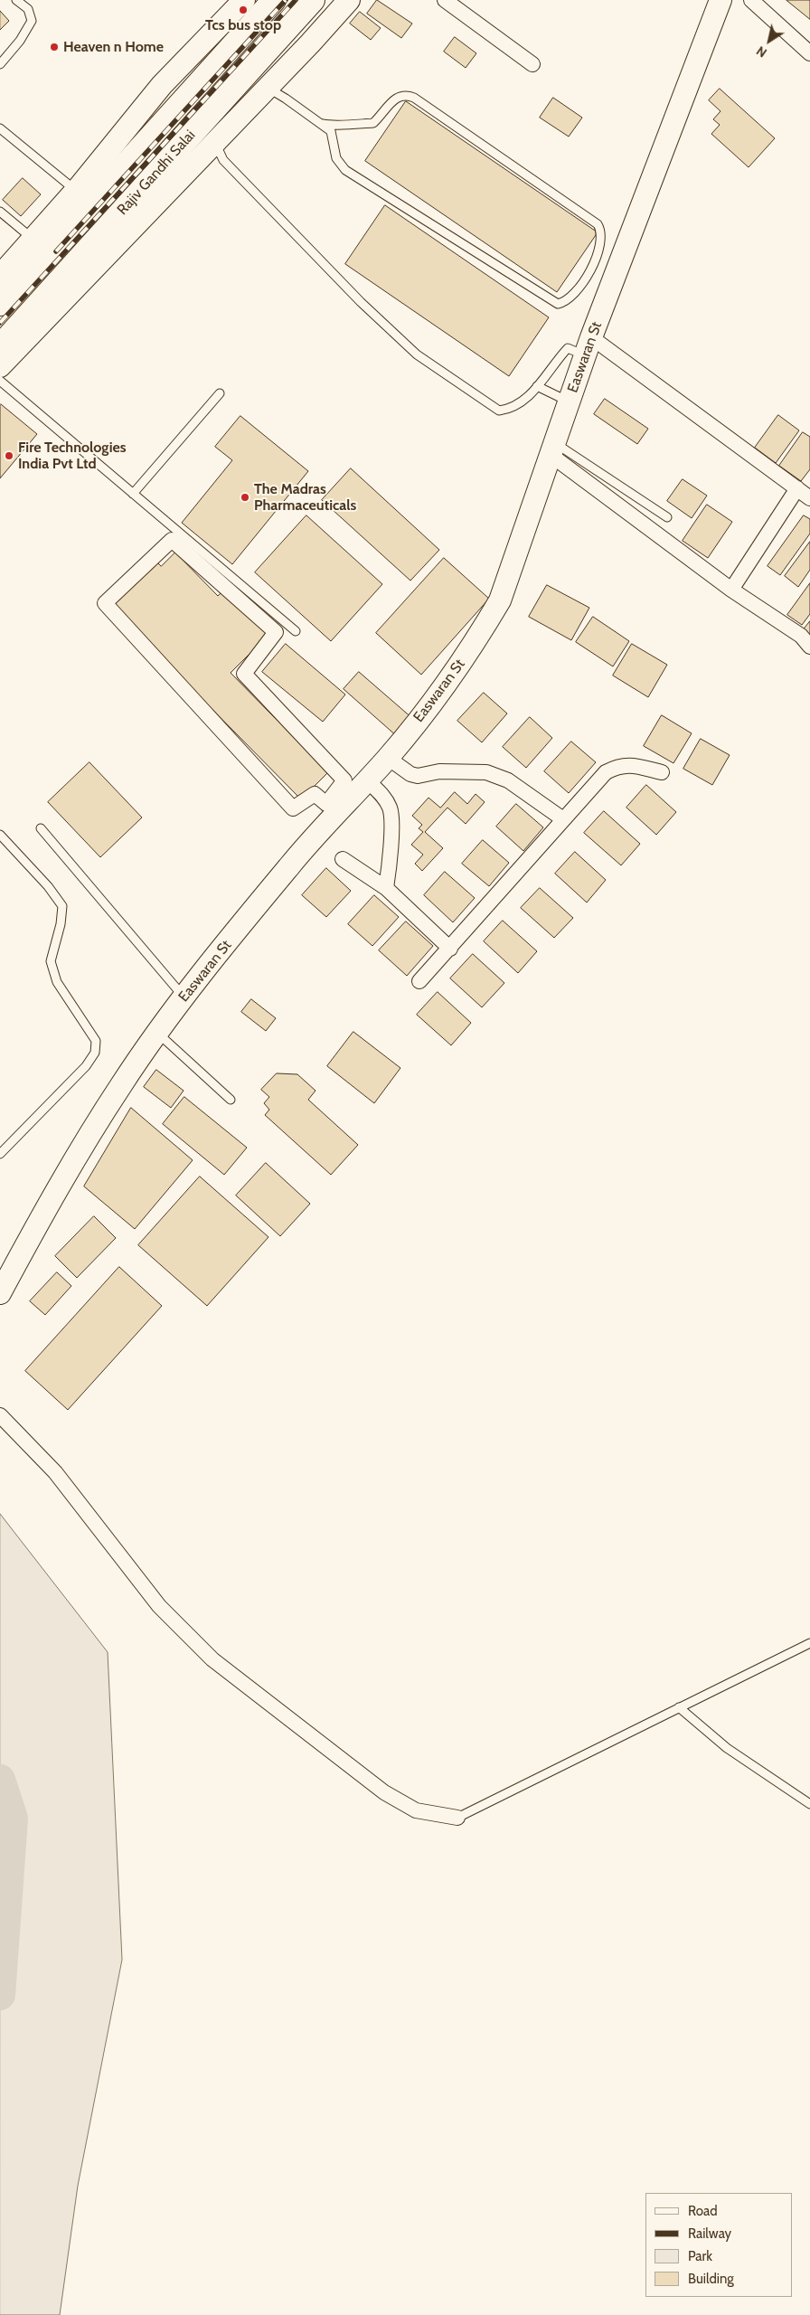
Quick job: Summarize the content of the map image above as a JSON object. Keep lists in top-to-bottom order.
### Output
{
  "streets": {
    "main road": ["Rajiv Gandhi Salai"],
    "street": ["Easwaran St"]
  },
  "places": [
    "Tcs bus stop",
    "Heaven n Home",
    "Fire Technologies India Pvt Ltd",
    "The Madras Pharmaceuticals"
  ],
  "legend": [
    "Road",
    "Railway",
    "Park",
    "Building"
  ],
  "north": "bottom left"
}
